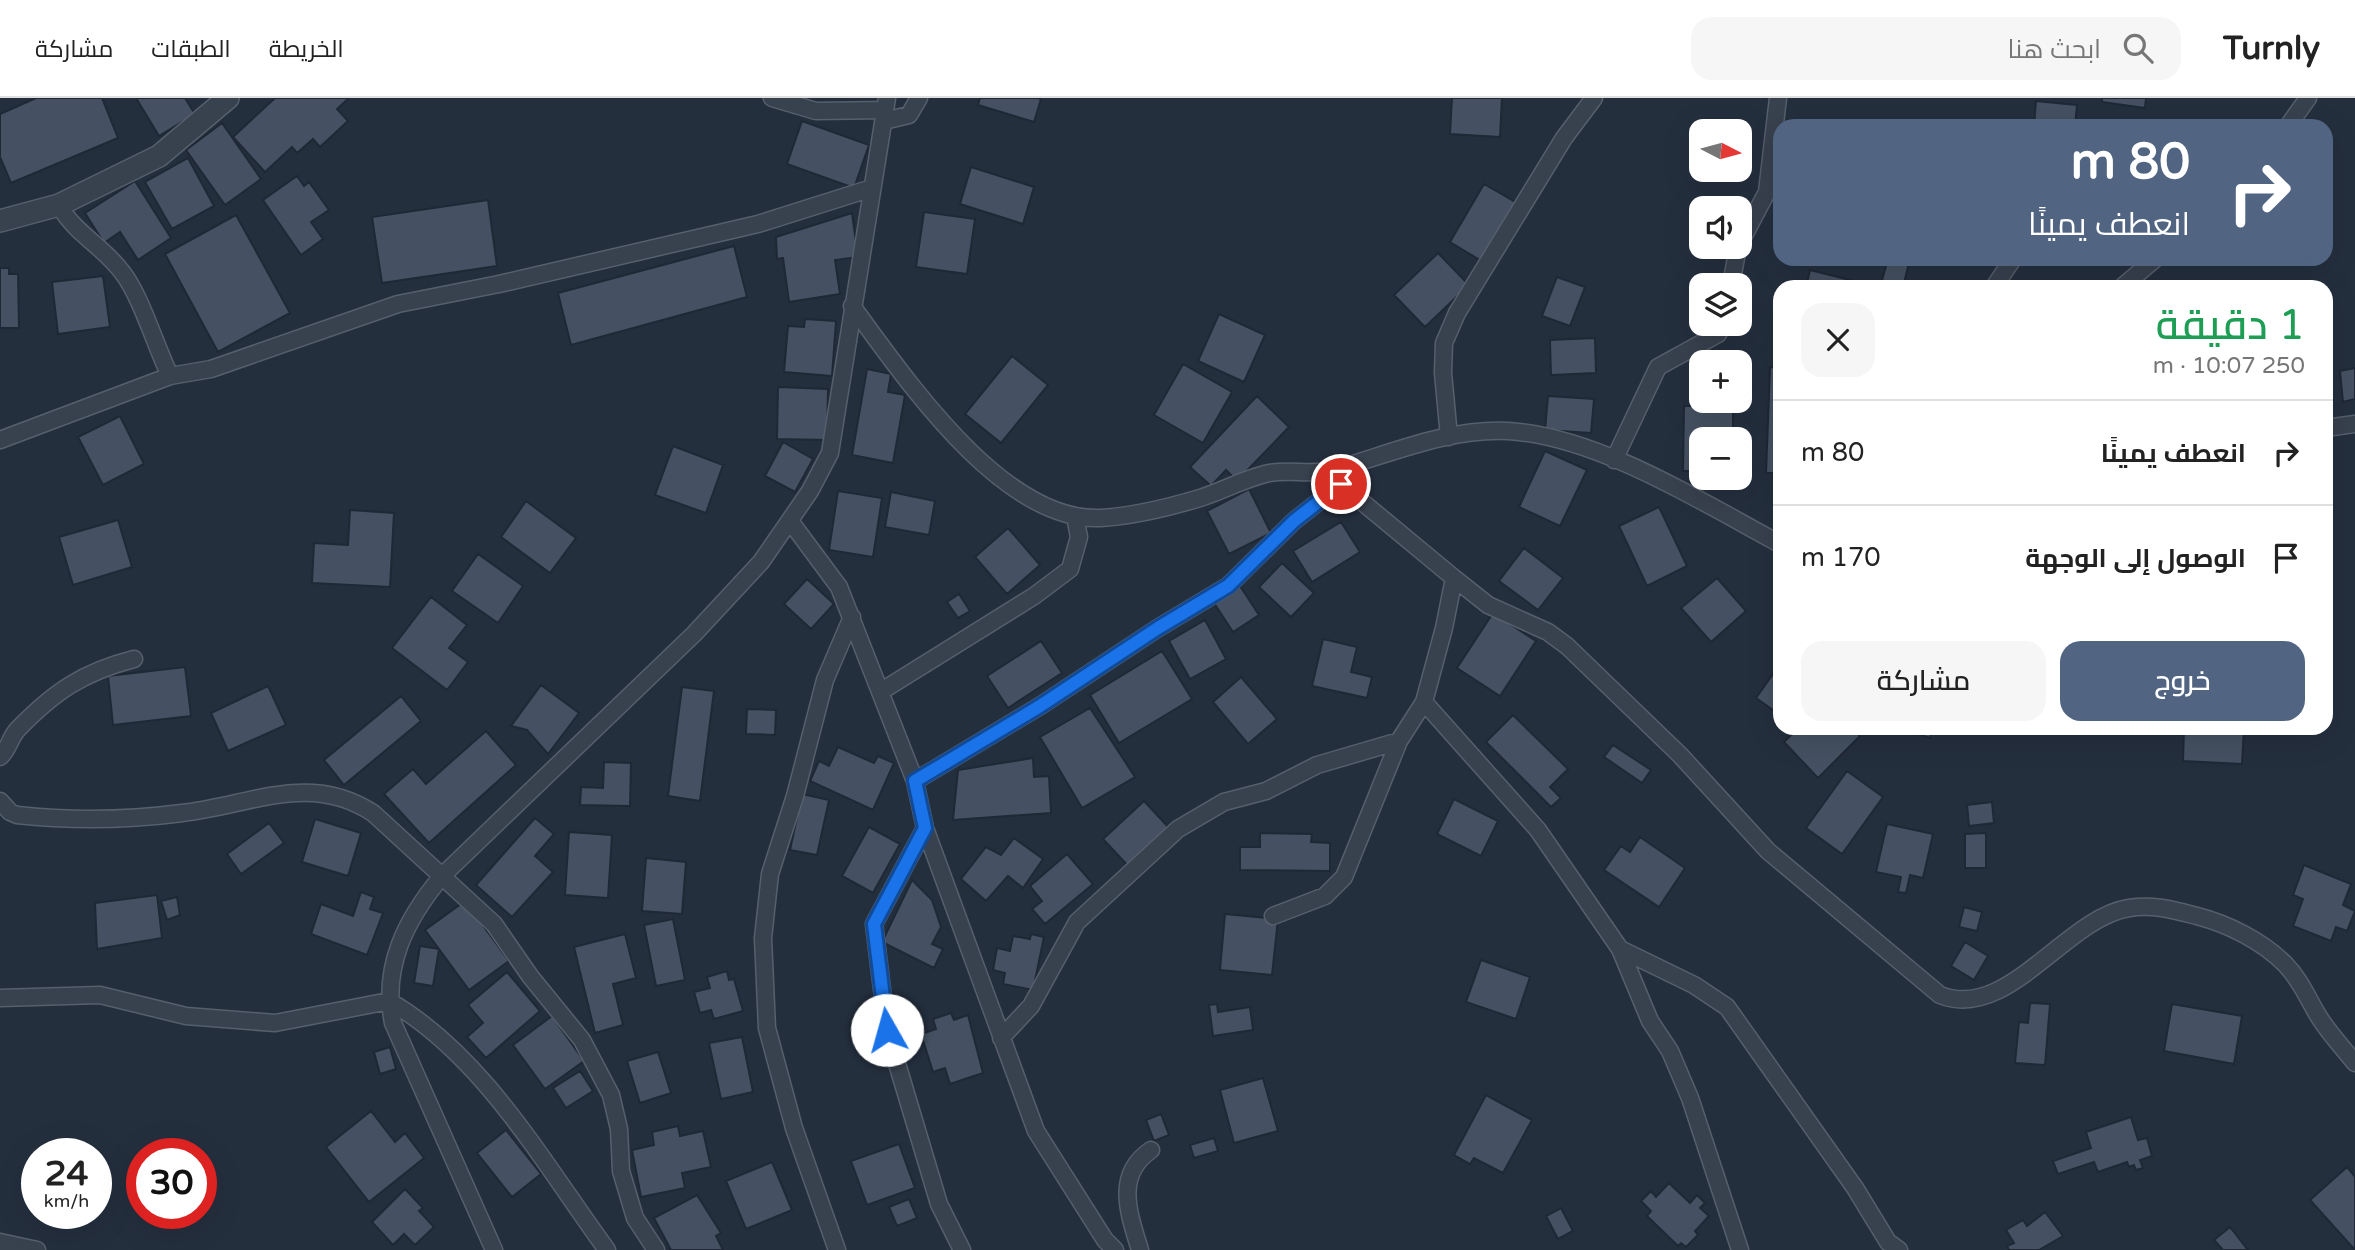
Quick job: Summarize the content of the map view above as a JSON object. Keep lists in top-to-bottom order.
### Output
{
  "north": "right",
  "page": {
    "header": "Turnly",
    "search": "ابحث هنا",
    "nav": ["الخريطة", "الطبقات", "مشاركة"],
    "map_buttons": ["+", "−"],
    "turn": ["80 m", "انعطف يمينًا"],
    "heading": ["1 دقيقة", "250 m · 10:07"],
    "list": [
      {
        "name": "انعطف يمينًا",
        "value": "80 m"
      },
      {
        "name": "الوصول إلى الوجهة",
        "value": "170 m"
      }
    ],
    "buttons": ["خروج", "مشاركة"],
    "speed": "24 km/h",
    "limit": "30"
  }
}
